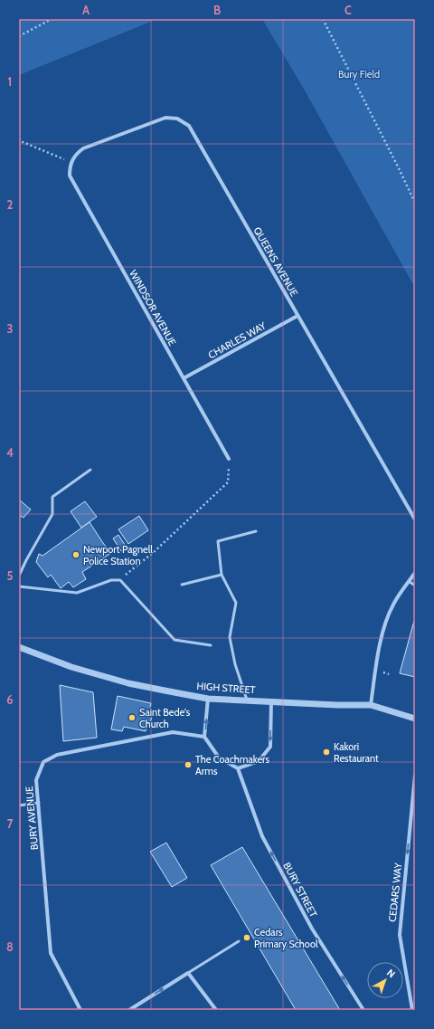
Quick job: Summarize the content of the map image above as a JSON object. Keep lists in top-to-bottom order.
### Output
{
  "streets": {
    "street": [
      "QUEENS AVENUE",
      "WINDSOR AVENUE",
      "CHARLES WAY",
      "HIGH STREET",
      "BURY AVENUE",
      "BURY STREET",
      "CEDARS WAY"
    ]
  },
  "crossings": [
    ["QUEENS AVENUE", "WINDSOR AVENUE"],
    ["QUEENS AVENUE", "CHARLES WAY"],
    ["WINDSOR AVENUE", "CHARLES WAY"],
    ["HIGH STREET", "BURY AVENUE"],
    ["HIGH STREET", "BURY STREET"],
    ["BURY AVENUE", "BURY STREET"]
  ],
  "one_way": ["BURY STREET", "CEDARS WAY"],
  "parks": ["Bury Field"],
  "places": [
    "Newport Pagnell Police Station",
    "Saint Bede's Church",
    "Kakori Restaurant",
    "The Coachmakers Arms",
    "Cedars Primary School"
  ],
  "north": "top right",
  "grid": {
    "columns": ["A", "B", "C"],
    "rows": [
      "1",
      "2",
      "3",
      "4",
      "5",
      "6",
      "7",
      "8"
    ]
  }
}
